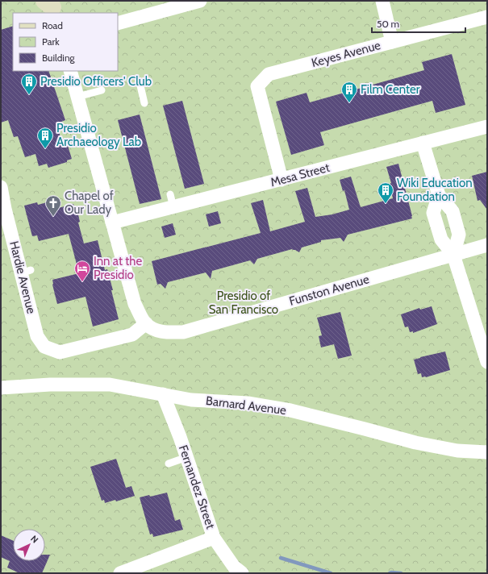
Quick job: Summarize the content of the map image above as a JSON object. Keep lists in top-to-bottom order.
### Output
{
  "streets": {
    "street": [
      "Keyes Avenue",
      "Mesa Street",
      "Hardie Avenue",
      "Funston Avenue",
      "Barnard Avenue",
      "Fernandez Street"
    ]
  },
  "crossings": [
    ["Keyes Avenue", "Mesa Street"],
    ["Hardie Avenue", "Funston Avenue"],
    ["Barnard Avenue", "Fernandez Street"]
  ],
  "parks": ["Presidio of San Francisco"],
  "places": {
    "building": [
      "Presidio Officers' Club",
      "Film Center",
      "Presidio Archaeology Lab",
      "Wiki Education Foundation"
    ],
    "church": ["Chapel of Our Lady"],
    "hotel": ["Inn at the Presidio"]
  },
  "legend": ["Road", "Park", "Building"],
  "scale_bar": "50 m",
  "north": "top right"
}
